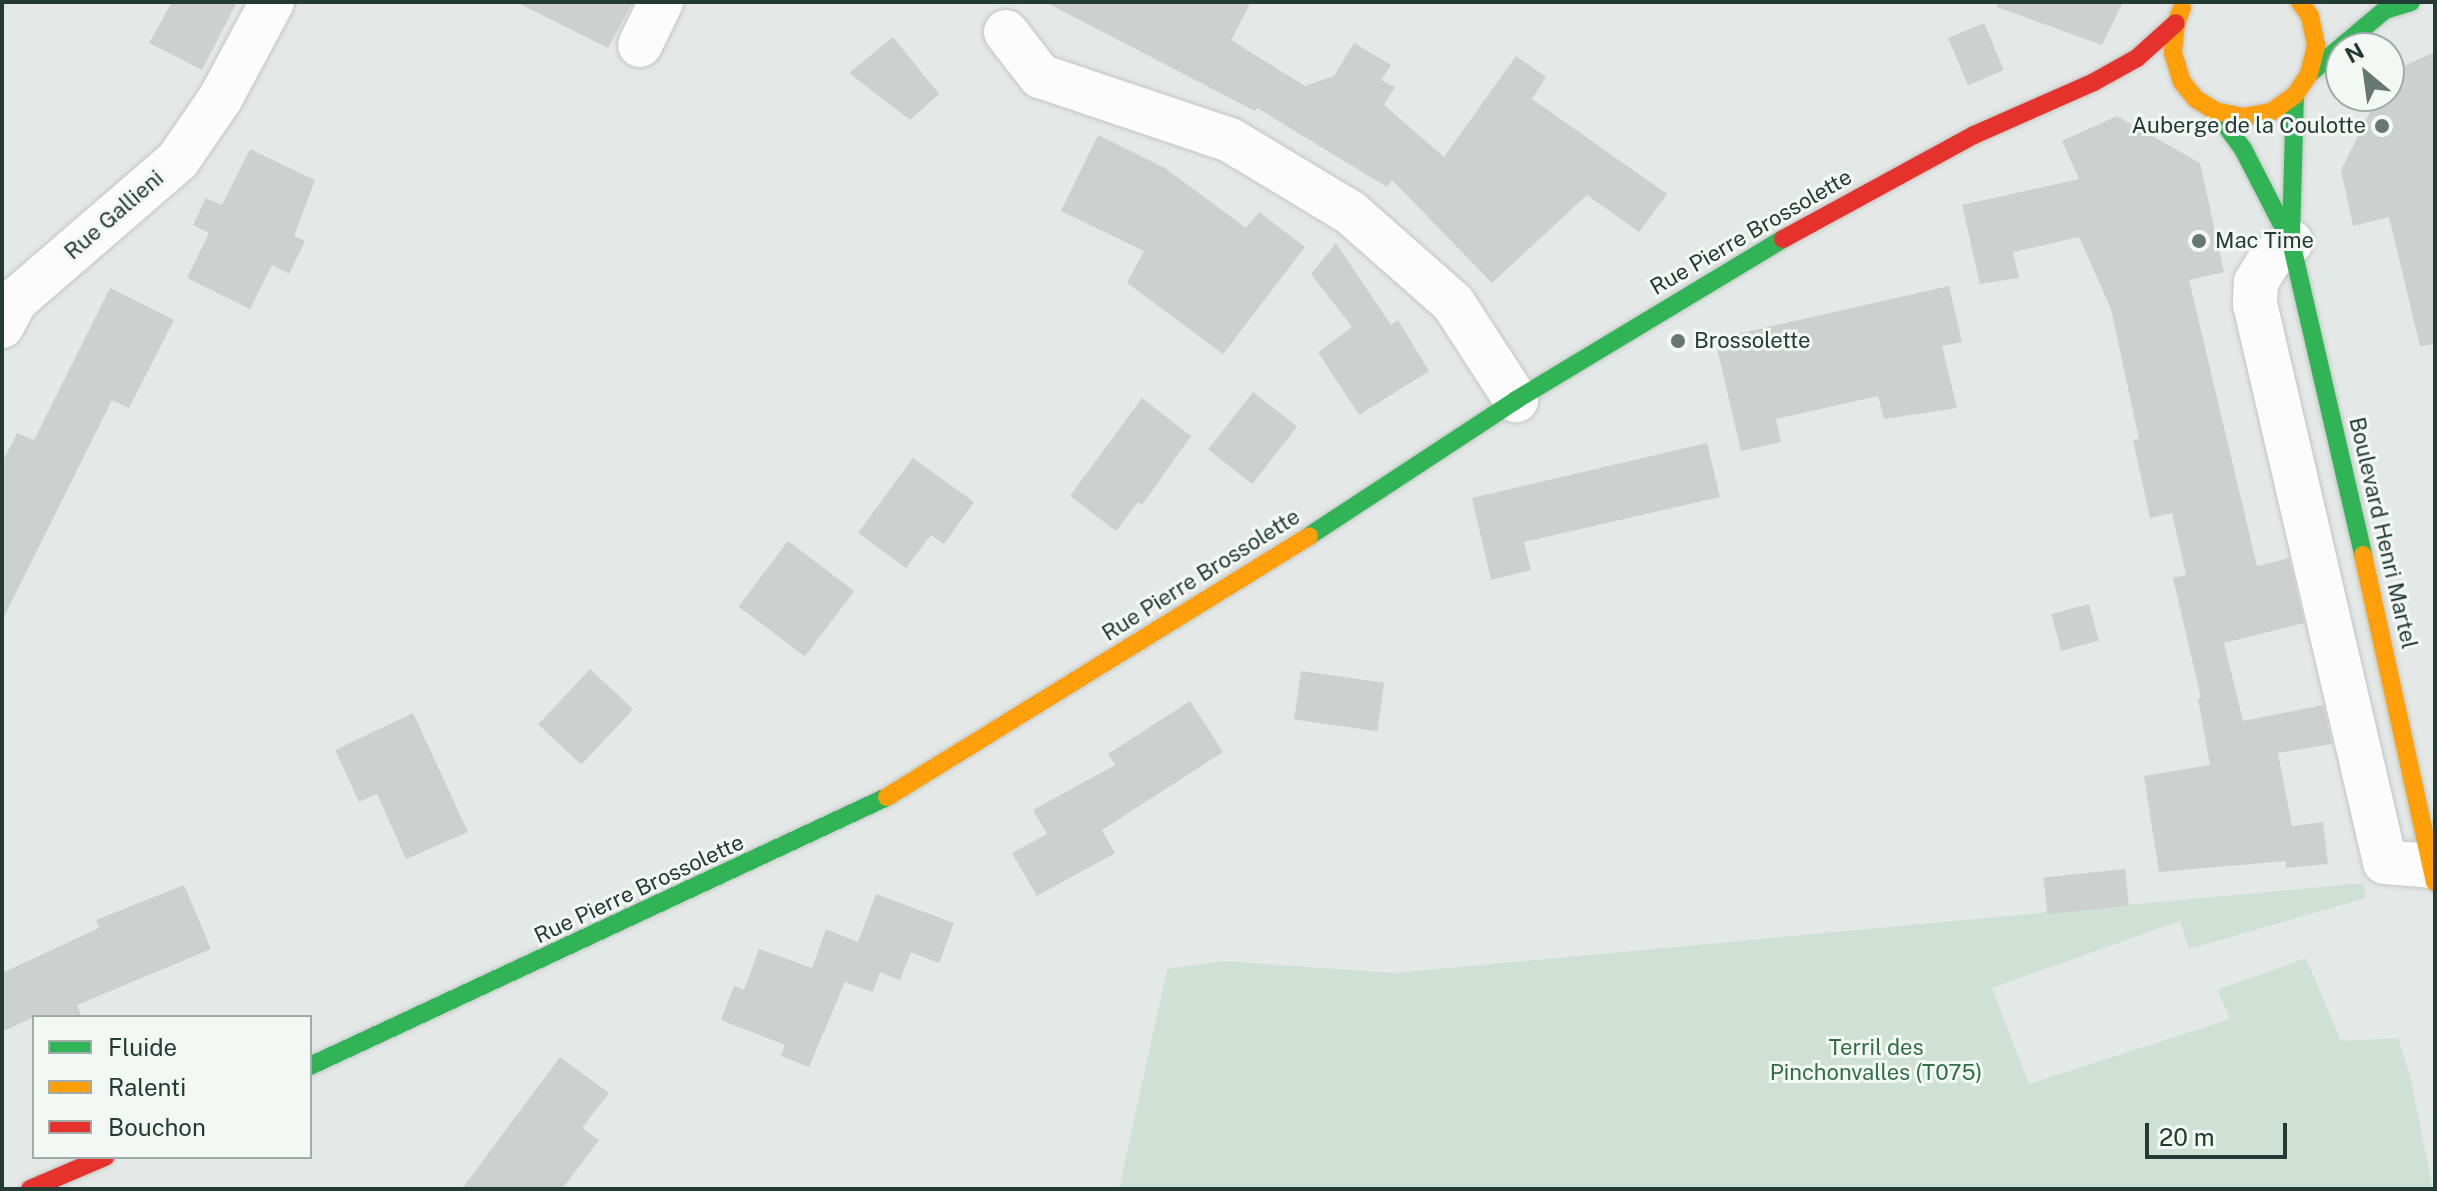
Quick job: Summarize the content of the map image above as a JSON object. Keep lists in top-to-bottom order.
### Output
{
  "streets": {
    "street": ["Rue Gallieni", "Rue Pierre Brossolette"]
  },
  "parks": ["Terril des Pinchonvalles (T075)"],
  "places": ["Auberge de la Coulotte", "Mac Time", "Brossolette"],
  "legend": ["Fluide", "Ralenti", "Bouchon"],
  "scale_bar": "20 m",
  "north": "top left"
}
